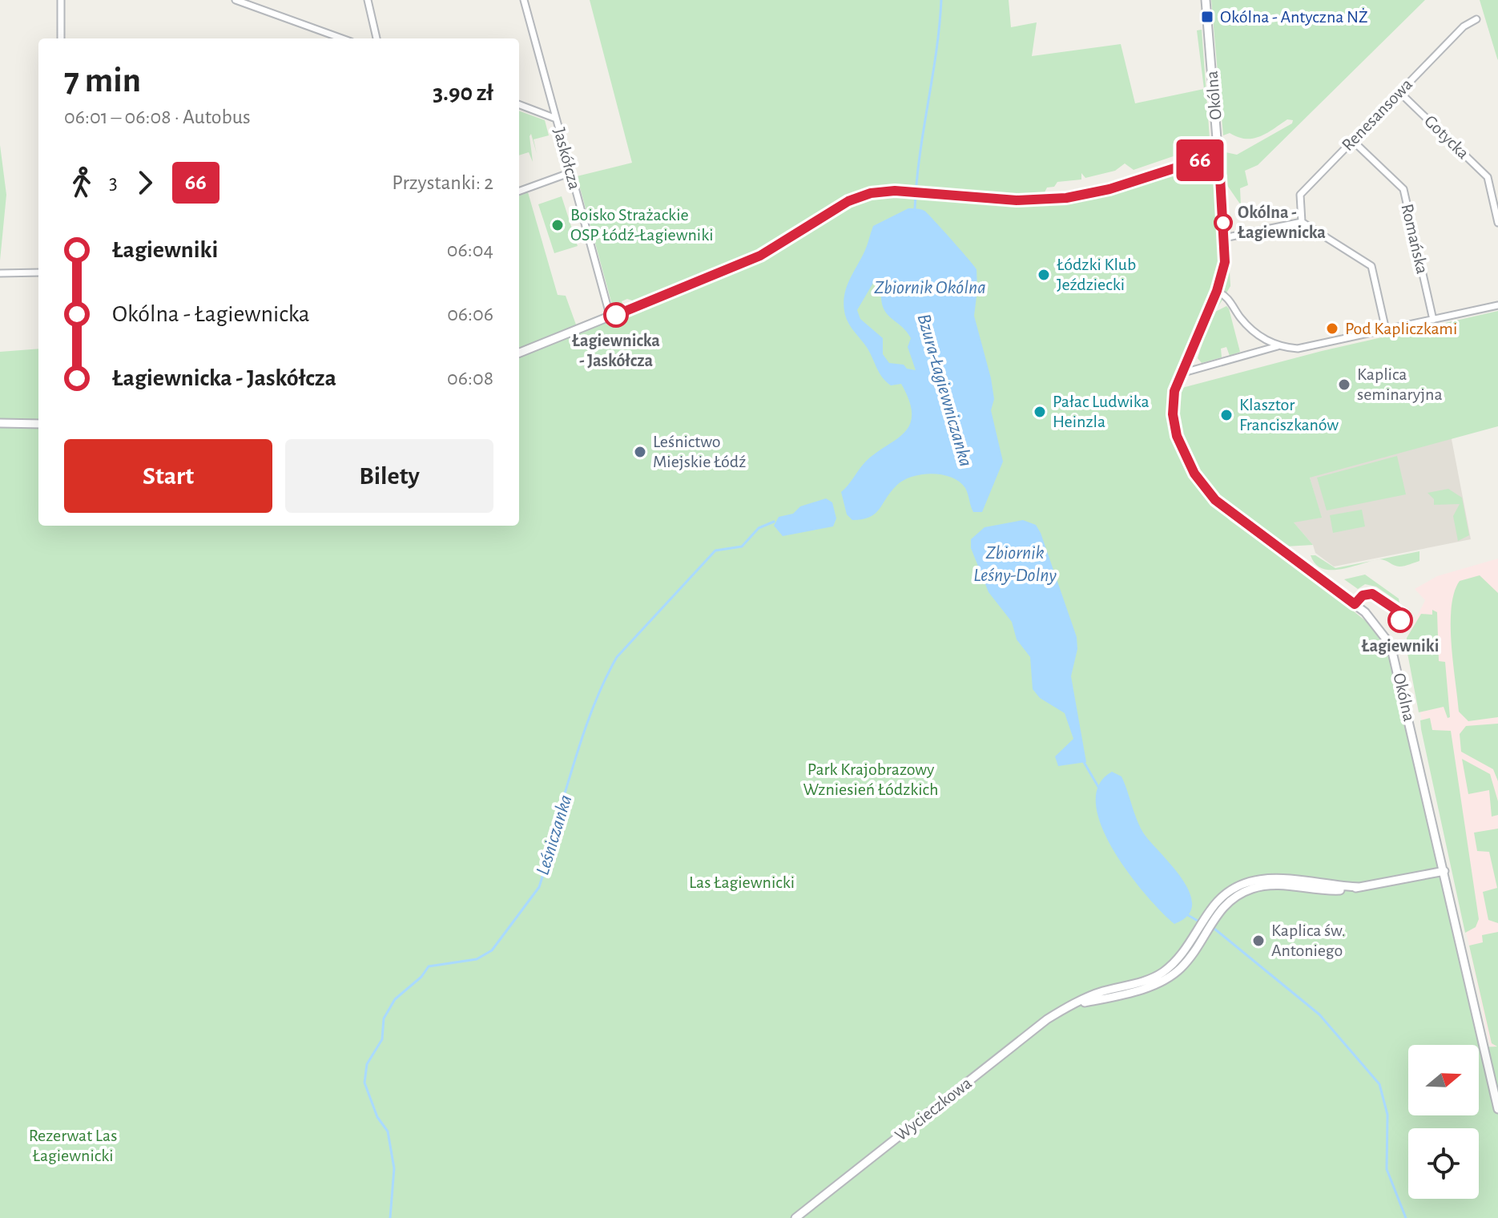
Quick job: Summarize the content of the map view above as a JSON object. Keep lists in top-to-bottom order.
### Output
{
  "streets": {
    "street": [
      "Okólna",
      "Renesansowa",
      "Gotycka",
      "Jaskółcza",
      "Romańska",
      "Wycieczkowa"
    ]
  },
  "crossings": [
    ["Okólna", "Wycieczkowa"],
    ["Renesansowa", "Gotycka"],
    ["Renesansowa", "Romańska"]
  ],
  "water": [
    "Zbiornik Okólna",
    "Bzura-Łagiewniczanka",
    "Zbiornik Leśny-Dolny",
    "Leśniczanka"
  ],
  "parks": ["Park Krajobrazowy Wzniesień Łódzkich", "Las Łagiewnicki", "Rezerwat Las Łagiewnicki"],
  "places": {
    "transit": ["Okólna - Antyczna NŻ"],
    "other": [
      "Okólna - Łagiewnicka",
      "Boisko Strażackie OSP Łódź-Łagiewniki",
      "Łódzki Klub Jeździecki",
      "Łagiewnicka - Jaskółcza",
      "Pod Kapliczkami",
      "Kaplica seminaryjna",
      "Pałac Ludwika Heinzla",
      "Klasztor Franciszkanów",
      "Leśnictwo Miejskie Łódź",
      "Łagiewniki",
      "Kaplica św. Antoniego"
    ]
  },
  "lines": ["bus line 66"],
  "north": "right",
  "page": {
    "on_map": "66",
    "heading": ["7 min", "06:01 – 06:08 · Autobus", "3.90 zł"],
    "legs": ["3", "66", "Przystanki: 2"],
    "list": [
      {
        "name": "Łagiewniki",
        "value": "06:04"
      },
      {
        "name": "Okólna - Łagiewnicka",
        "value": "06:06"
      },
      {
        "name": "Łagiewnicka - Jaskółcza",
        "value": "06:08"
      }
    ],
    "buttons": ["Start", "Bilety"]
  }
}
